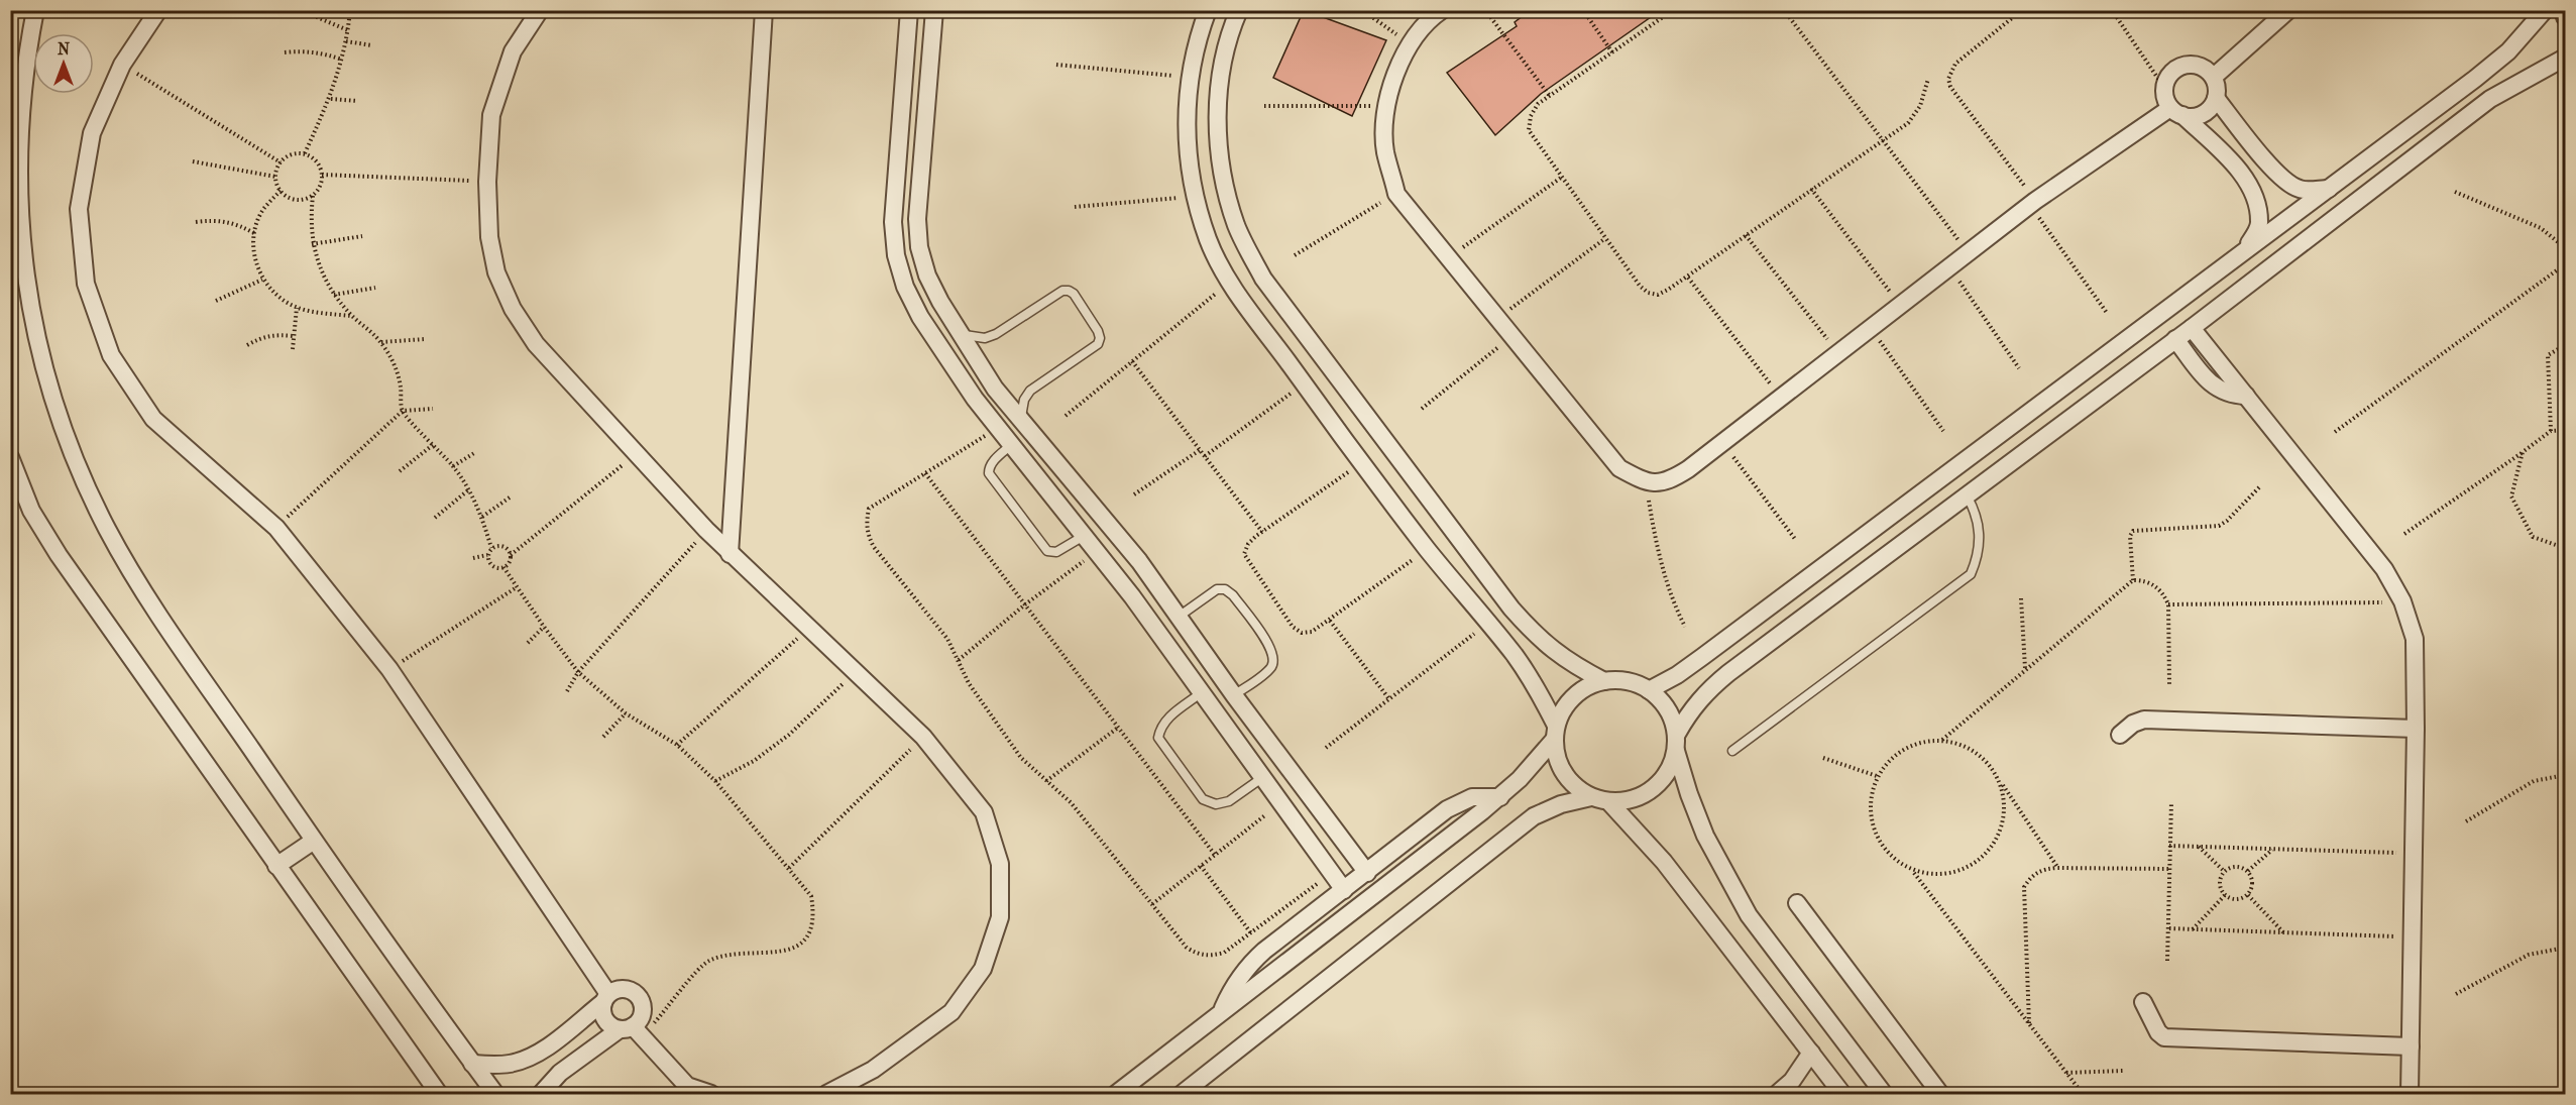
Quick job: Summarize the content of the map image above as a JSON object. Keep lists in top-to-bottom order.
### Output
{
  "north": "top"
}
